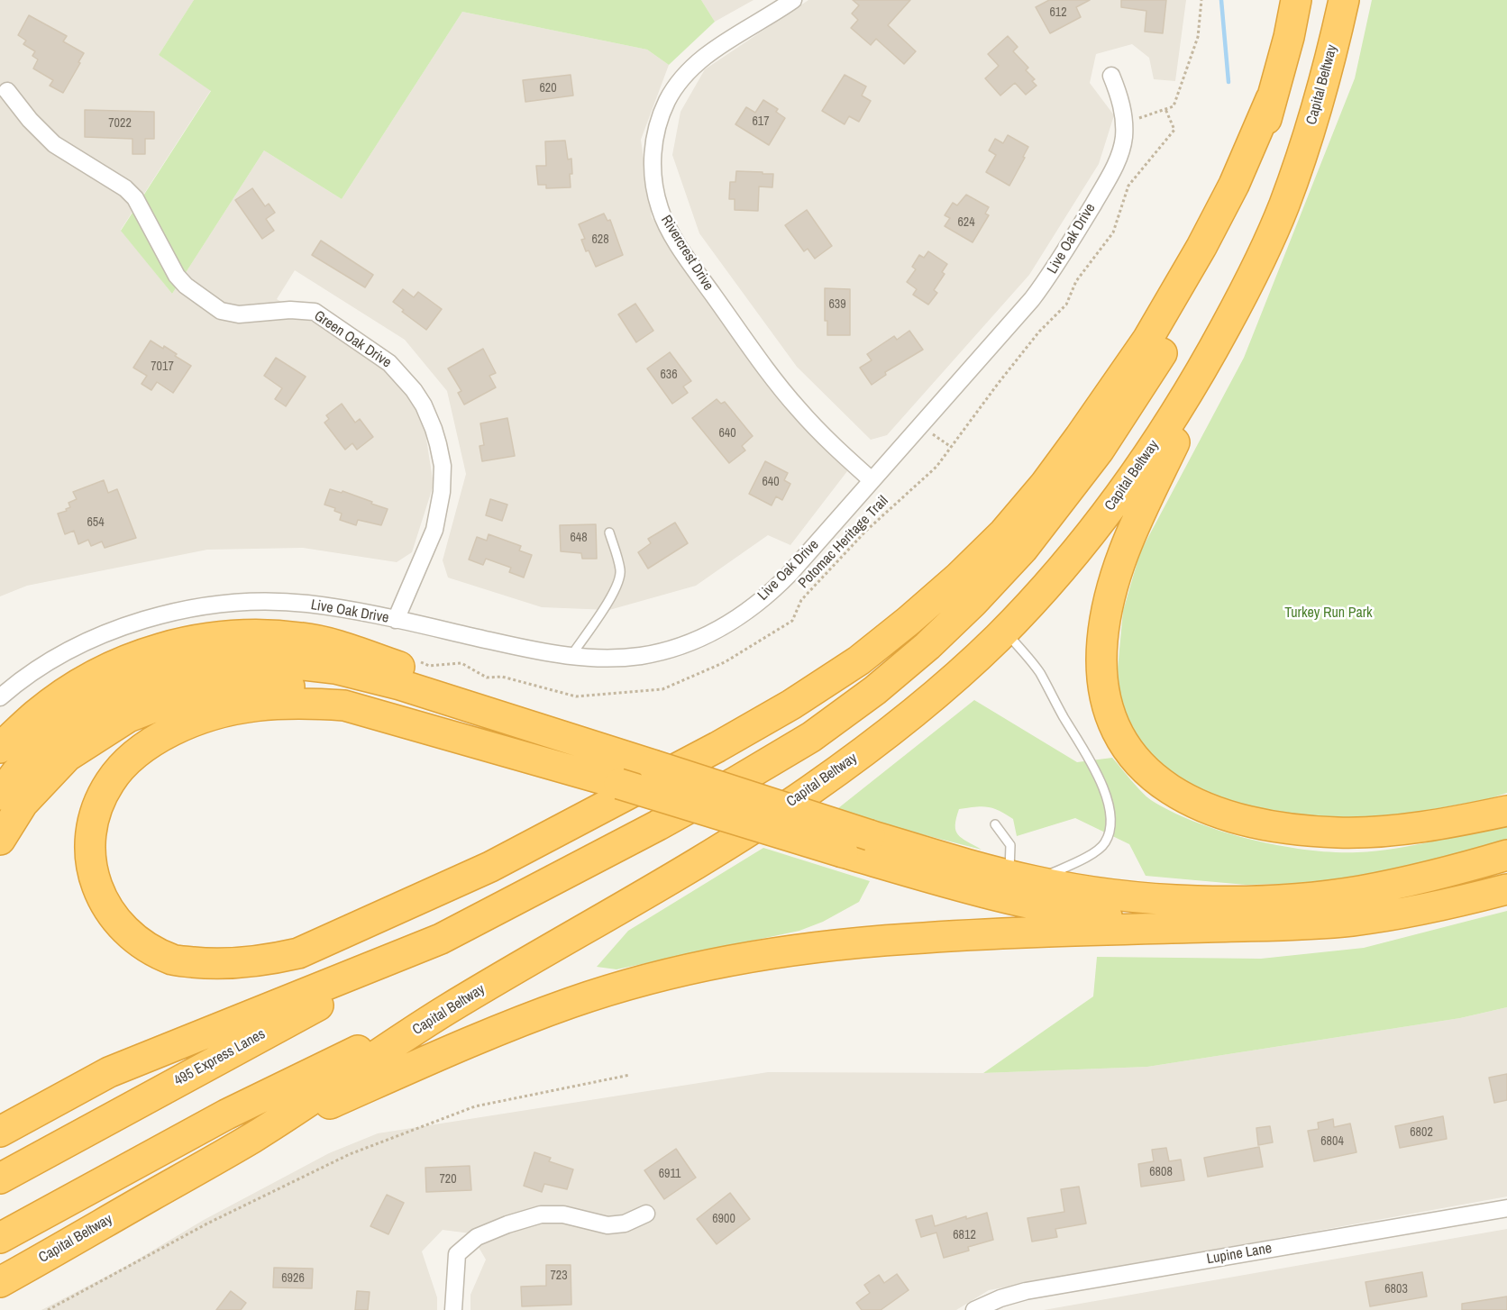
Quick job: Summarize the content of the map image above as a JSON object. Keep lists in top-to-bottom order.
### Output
{
  "streets": {
    "highway": ["Capital Beltway", "495 Express Lanes"],
    "street": [
      "Live Oak Drive",
      "Rivercrest Drive",
      "Green Oak Drive",
      "Lupine Lane"
    ],
    "path": ["Potomac Heritage Trail"]
  },
  "crossings": [
    ["Live Oak Drive", "Rivercrest Drive"],
    ["Live Oak Drive", "Green Oak Drive"]
  ],
  "parks": ["Turkey Run Park"],
  "house_numbers": [
    "612",
    "620",
    "617",
    "7022",
    "624",
    "628",
    "639",
    "7017",
    "636",
    "640",
    "640",
    "654",
    "648",
    "6802",
    "6804",
    "6808",
    "6911",
    "720",
    "6900",
    "6812",
    "723",
    "6926",
    "6803"
  ]
}
